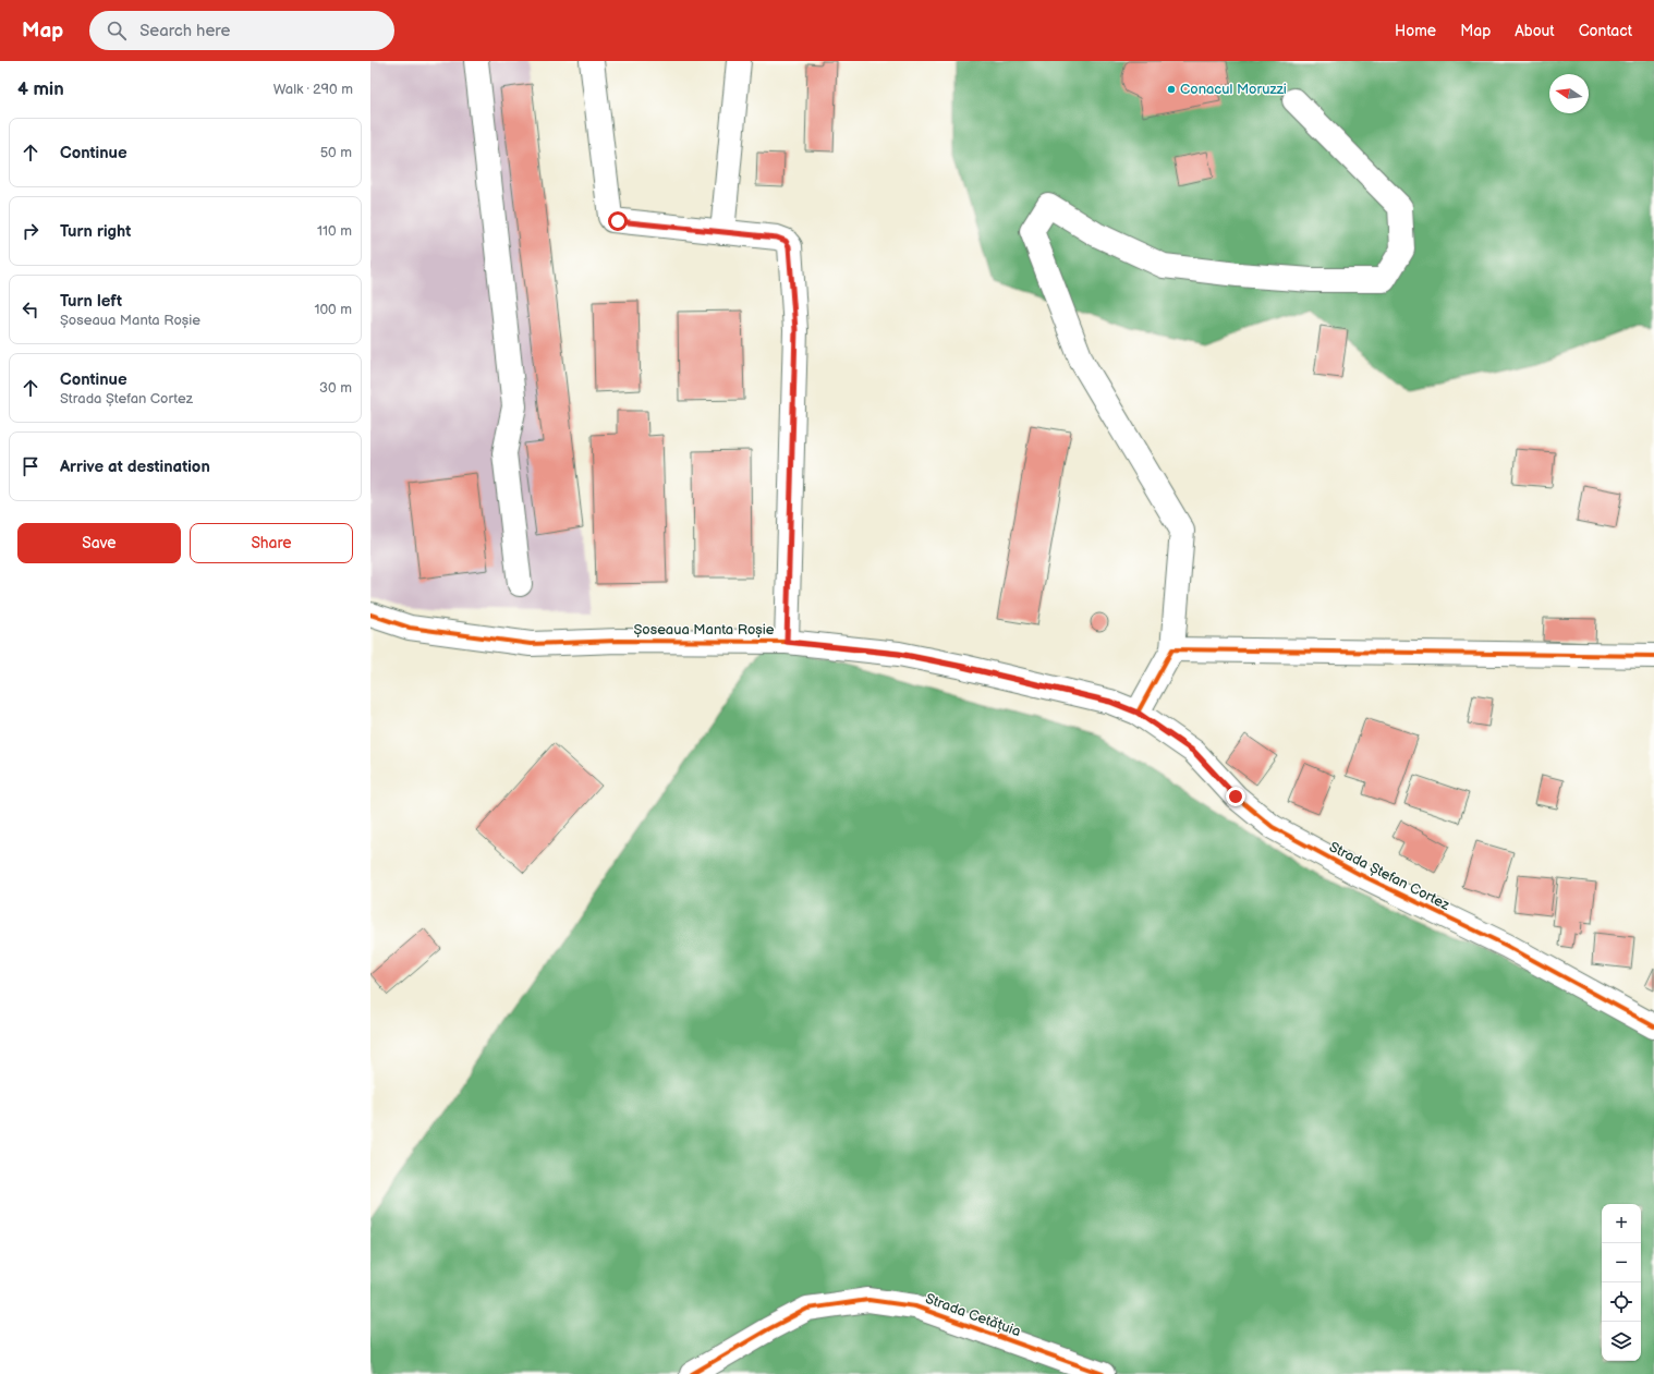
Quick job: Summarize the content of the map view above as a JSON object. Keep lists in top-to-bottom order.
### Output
{
  "streets": {
    "street": ["Șoseaua Manta Roșie", "Strada Ștefan Cortez", "Strada Cetățuia"]
  },
  "crossings": [
    ["Șoseaua Manta Roșie", "Strada Ștefan Cortez"]
  ],
  "places": ["Conacul Moruzzi"],
  "north": "left",
  "page": {
    "header": "Map",
    "search": "Search here",
    "nav": [
      "Home",
      "Map",
      "About",
      "Contact"
    ],
    "heading": ["4 min", "Walk · 290 m"],
    "list": [
      ["Continue", "50 m"],
      ["Turn right", "110 m"],
      ["Turn left", "Șoseaua Manta Roșie", "100 m"],
      ["Continue", "Strada Ștefan Cortez", "30 m"],
      "Arrive at destination"
    ],
    "buttons": ["Save", "Share"],
    "map_buttons": ["+", "−"]
  }
}
